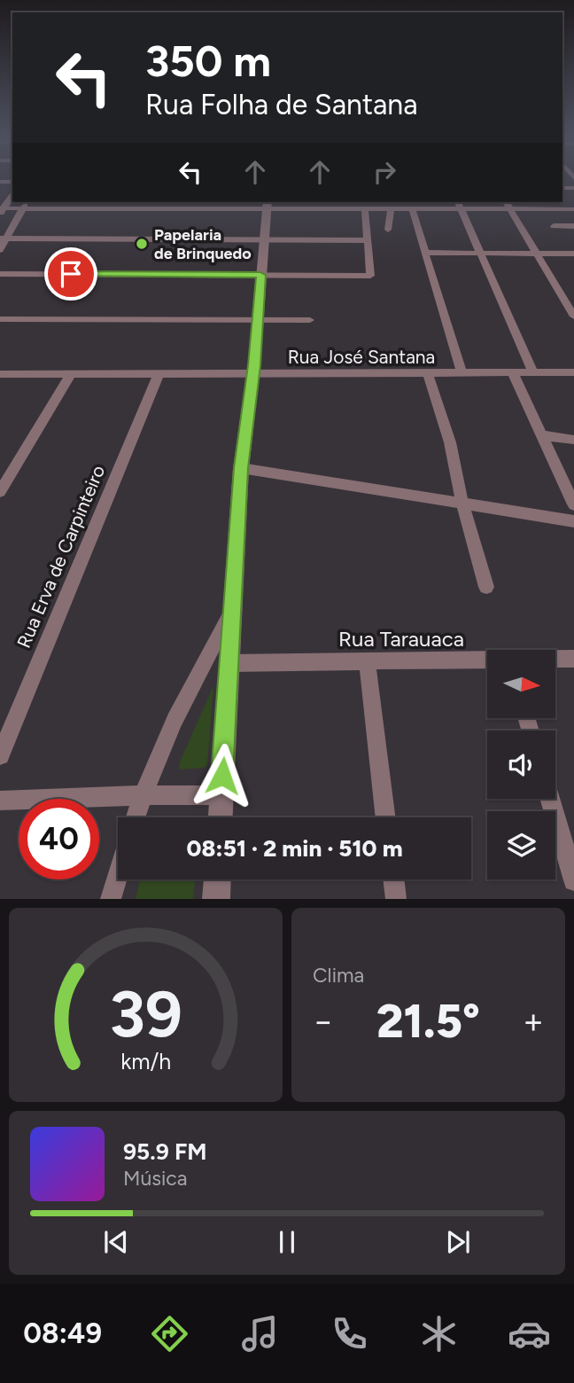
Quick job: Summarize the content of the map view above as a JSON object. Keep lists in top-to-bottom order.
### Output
{
  "streets": {
    "street": ["Rua José Santana", "Rua Erva de Carpinteiro", "Rua Tarauaca"]
  },
  "crossings": [
    ["Rua José Santana", "Rua Erva de Carpinteiro"]
  ],
  "places": ["Papelaria de Brinquedo"],
  "north": "right",
  "page": {
    "turn": ["350 m", "Rua Folha de Santana"],
    "limit": "40",
    "trip": "08:51 · 2 min · 510 m",
    "tile": "Clima",
    "heat": ["−", "21.5°", "+"],
    "song": ["95.9 FM", "Música"],
    "tabs": "08:49",
    "gauge": ["39", "km/h"]
  }
}
